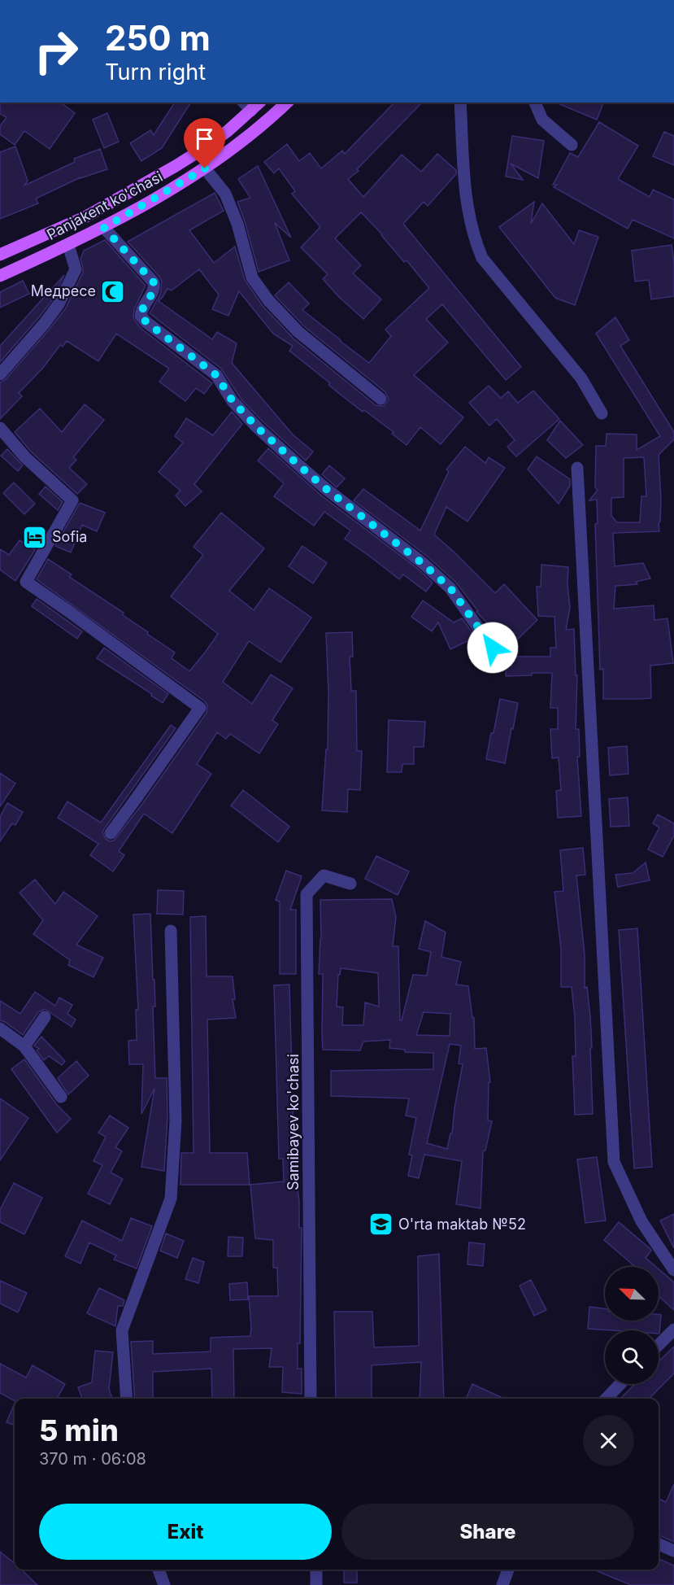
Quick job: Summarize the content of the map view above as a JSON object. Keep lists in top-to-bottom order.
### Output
{
  "streets": {
    "main road": ["Panjakent ko'chasi"],
    "street": ["Samibayev ko'chasi"]
  },
  "places": {
    "mosque": ["Медресе"],
    "hotel": ["Sofia"],
    "school or university": ["O'rta maktab №52"]
  },
  "north": "top left",
  "page": {
    "turn": ["250 m", "Turn right"],
    "heading": ["5 min", "370 m · 06:08"],
    "buttons": ["Exit", "Share"]
  }
}
